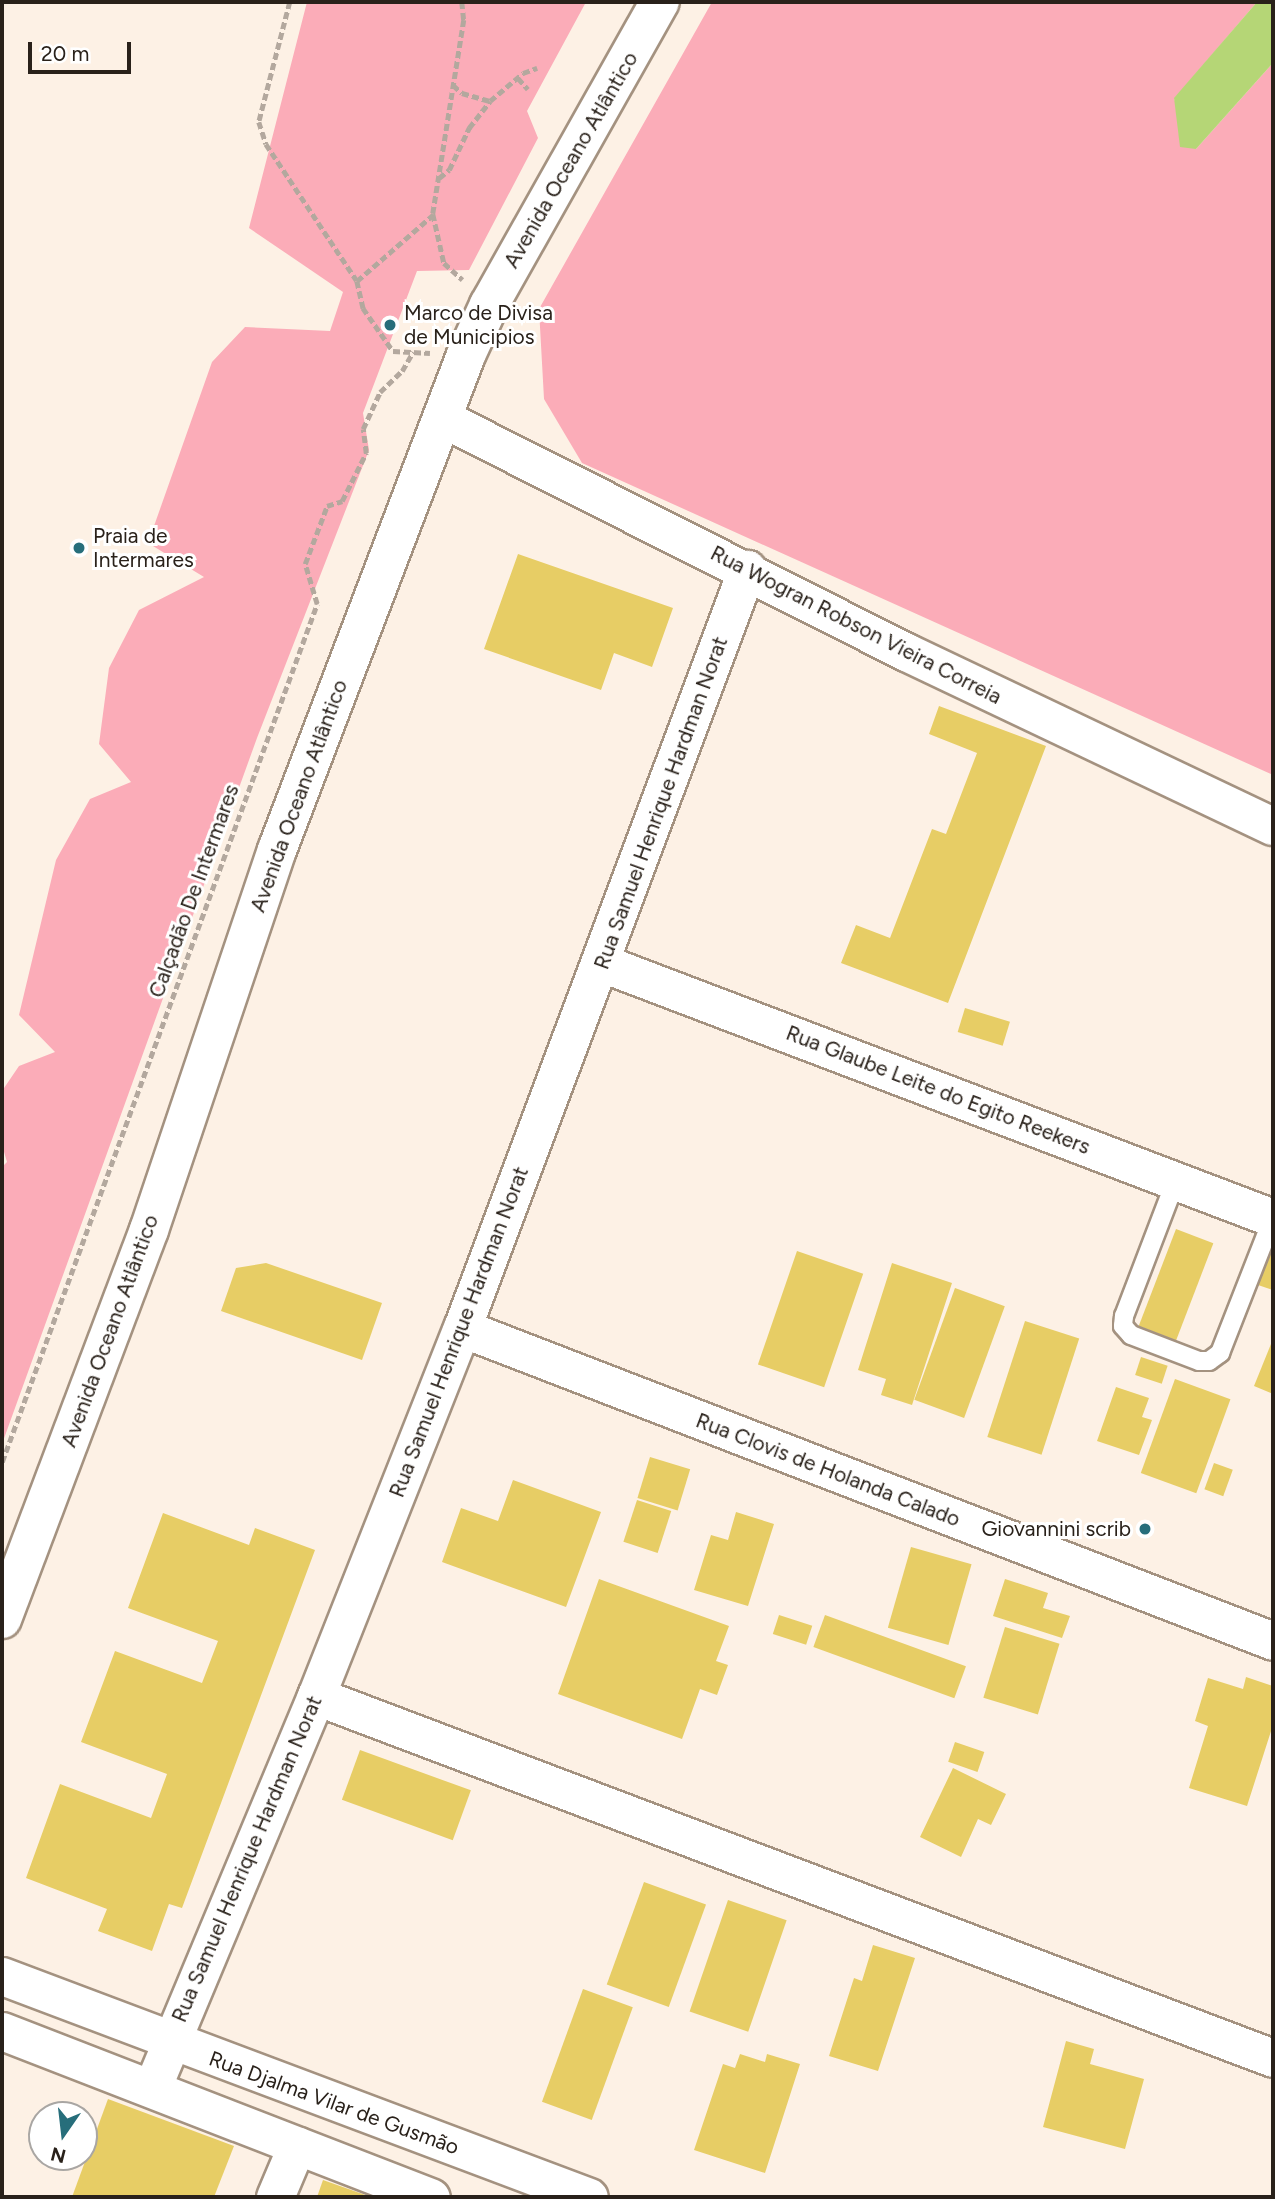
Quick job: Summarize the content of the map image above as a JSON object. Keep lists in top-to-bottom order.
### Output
{
  "streets": {
    "main road": ["Avenida Oceano Atlântico"],
    "street": [
      "Rua Wogran Robson Vieira Correia",
      "Rua Samuel Henrique Hardman Norat",
      "Rua Glaube Leite do Egito Reekers",
      "Rua Clovis de Holanda Calado",
      "Rua Djalma Vilar de Gusmão"
    ],
    "path": ["Calçadão De Intermares"]
  },
  "crossings": [
    ["Avenida Oceano Atlântico", "Rua Wogran Robson Vieira Correia"],
    ["Rua Wogran Robson Vieira Correia", "Rua Samuel Henrique Hardman Norat"],
    ["Rua Samuel Henrique Hardman Norat", "Rua Glaube Leite do Egito Reekers"],
    ["Rua Samuel Henrique Hardman Norat", "Rua Clovis de Holanda Calado"],
    ["Rua Samuel Henrique Hardman Norat", "Rua Djalma Vilar de Gusmão"]
  ],
  "places": ["Marco de Divisa de Municipios", "Praia de Intermares", "Giovannini scrib"],
  "scale_bar": "20 m",
  "north": "bottom"
}
